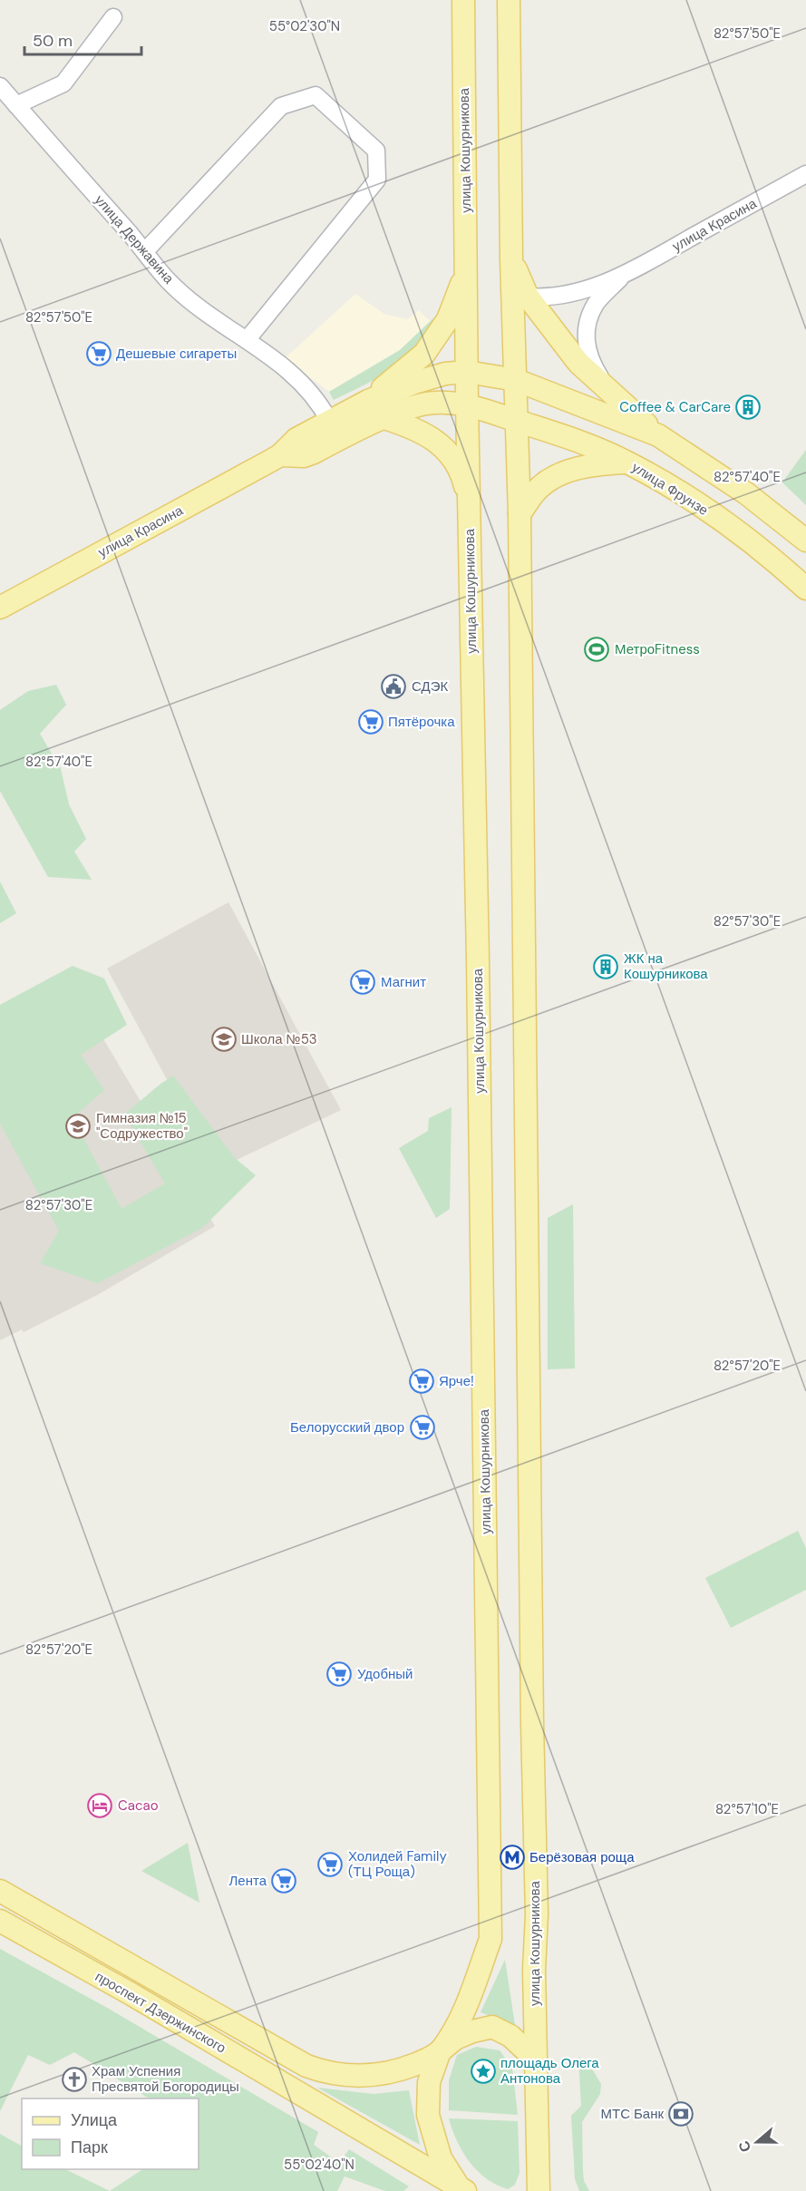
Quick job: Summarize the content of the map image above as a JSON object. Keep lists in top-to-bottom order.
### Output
{
  "streets": {
    "main road": [
      "улица Кошурникова",
      "улица Красина",
      "улица Фрунзе",
      "проспект Дзержинского"
    ],
    "street": ["улица Державина"]
  },
  "crossings": [
    ["улица Кошурникова", "улица Красина"],
    ["улица Кошурникова", "улица Фрунзе"],
    ["улица Кошурникова", "проспект Дзержинского"],
    ["улица Красина", "улица Державина"],
    ["улица Красина", "улица Фрунзе"]
  ],
  "places": {
    "supermarket": [
      "Дешевые сигареты",
      "Пятёрочка",
      "Магнит",
      "Ярче!",
      "Белорусский двор",
      "Удобный",
      "Холидей Family (ТЦ Роща)",
      "Лента"
    ],
    "building": ["Coffee & CarCare", "ЖК на Кошурникова"],
    "sports": ["МетроFitness"],
    "public building": ["СДЭК"],
    "school or university": ["Школа №53", "Гимназия №15 \"Содружество\""],
    "hotel": ["Cacao"],
    "metro station": ["Берёзовая роща"],
    "place": ["площадь Олега Антонова"],
    "church": ["Храм Успения Пресвятой Богородицы"],
    "bank": ["МТС Банк"]
  },
  "legend": ["Улица", "Парк"],
  "scale_bar": "50 m",
  "north": "left",
  "coordinates": [
    "55°02'30\"N",
    "82°57'50\"E",
    "82°57'40\"E",
    "82°57'30\"E",
    "82°57'20\"E",
    "82°57'10\"E",
    "55°02'40\"N"
  ]
}
